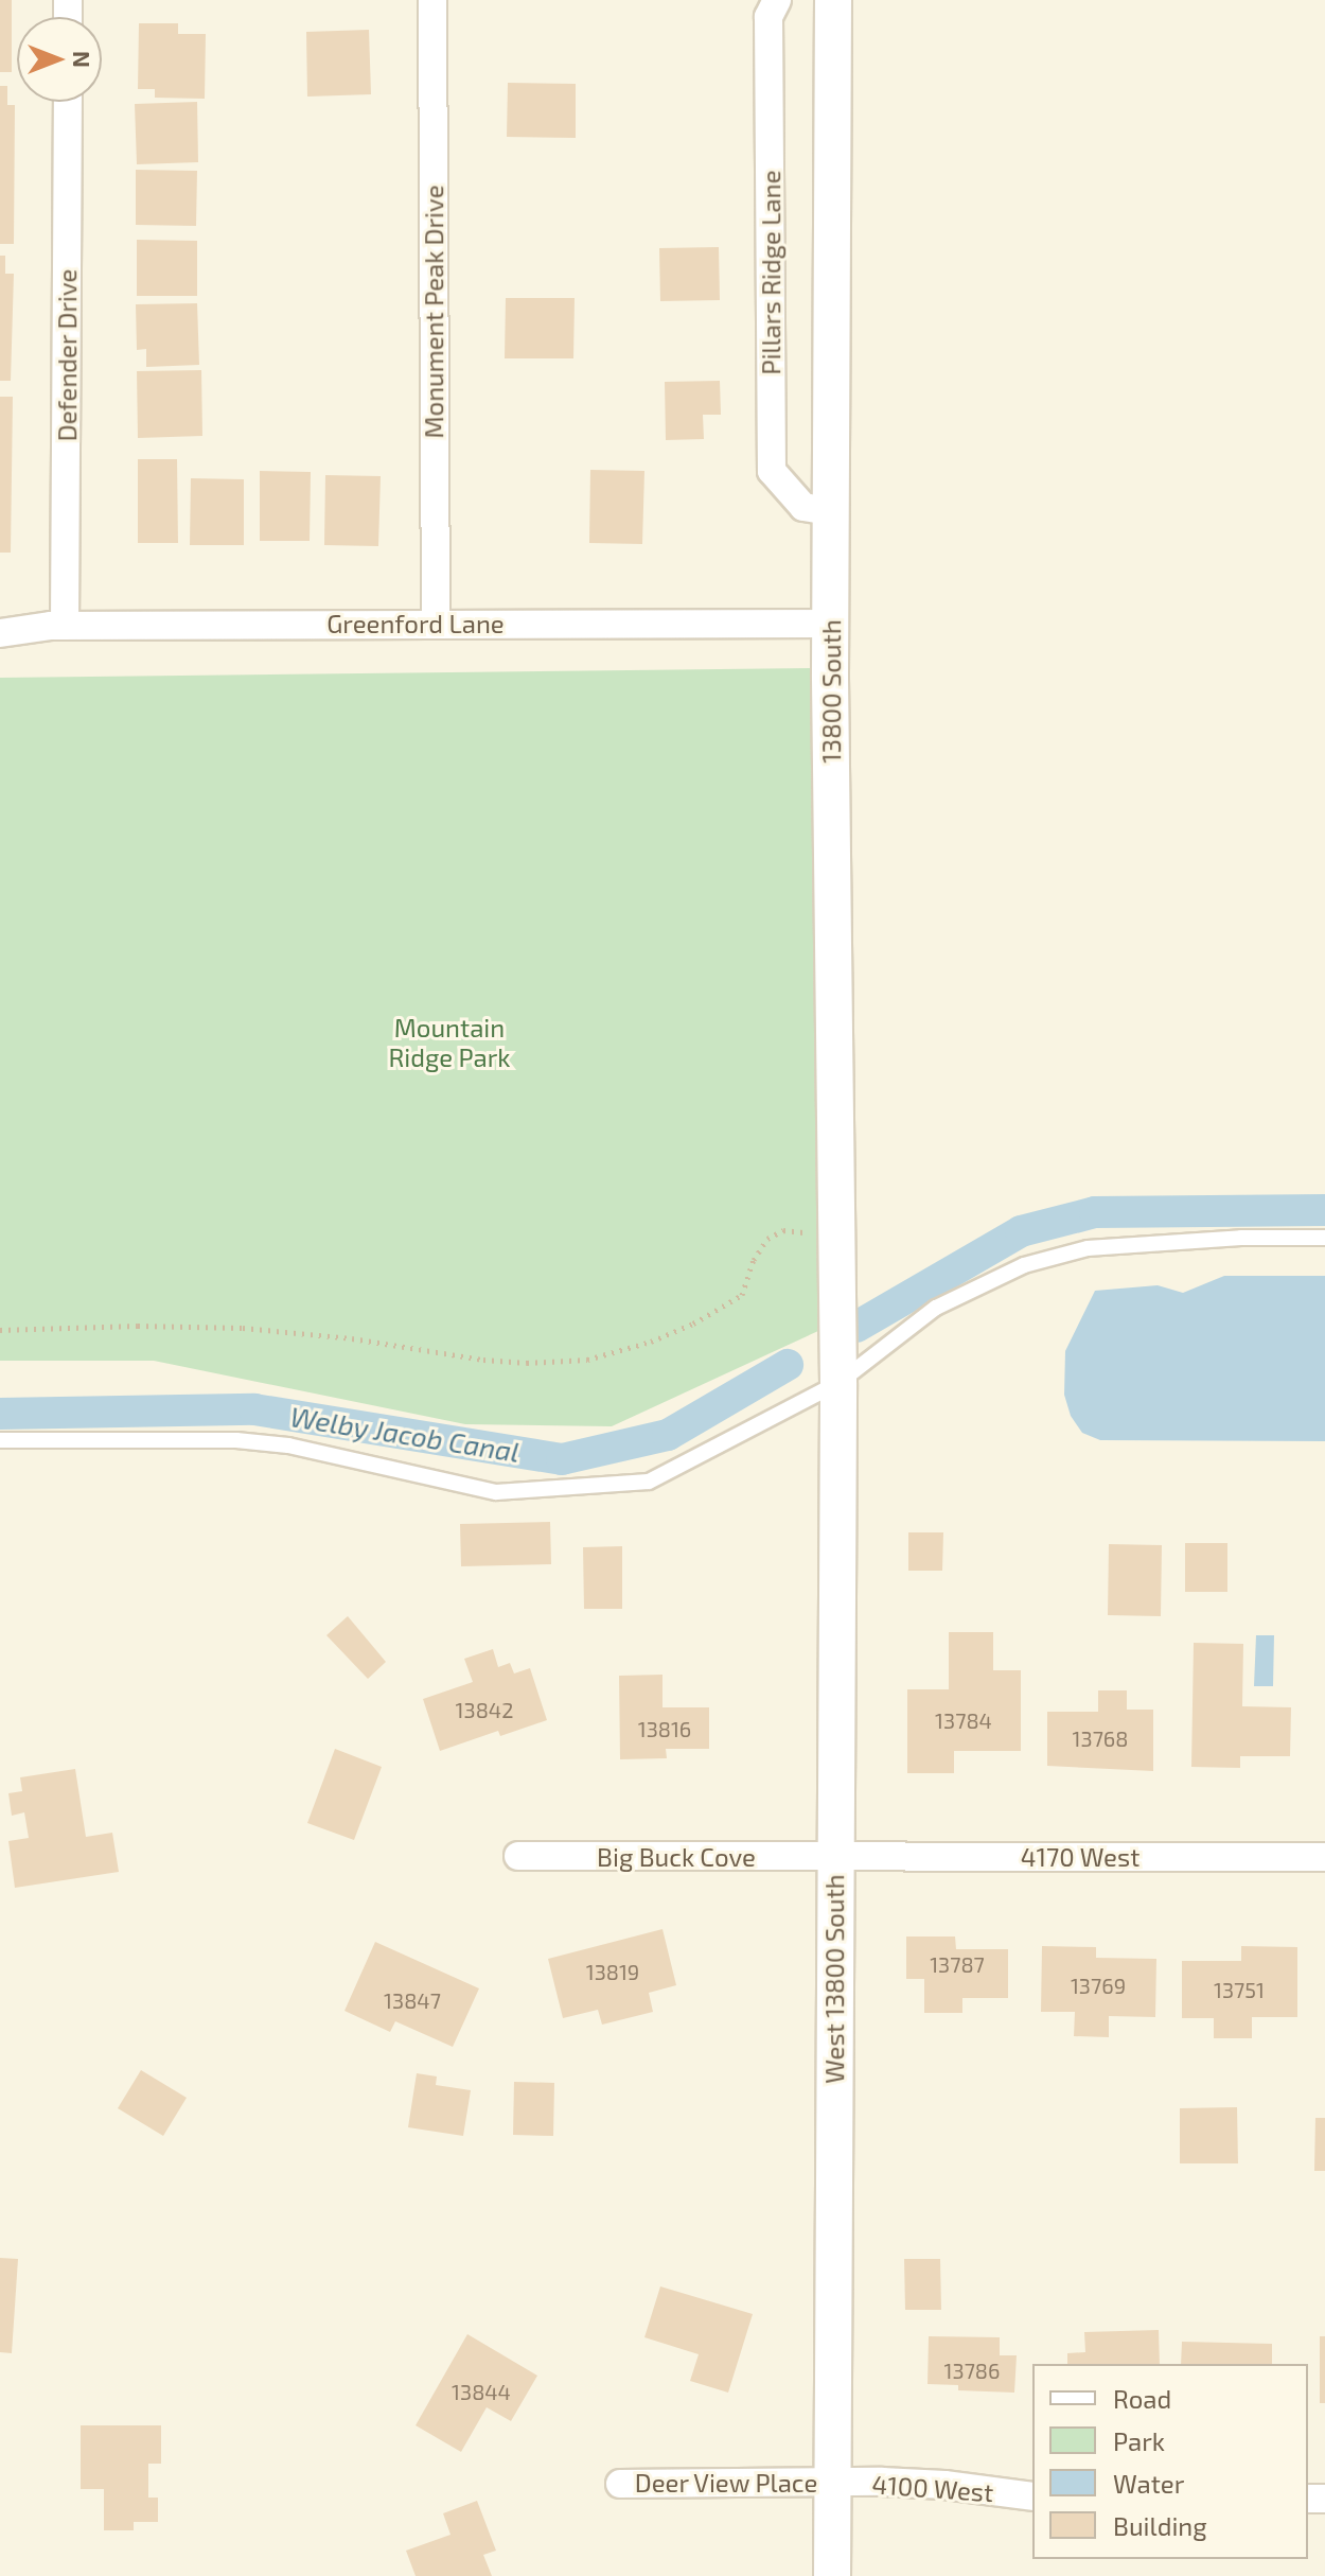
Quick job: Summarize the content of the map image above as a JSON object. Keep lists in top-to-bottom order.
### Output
{
  "streets": {
    "street": [
      "Pillars Ridge Lane",
      "Monument Peak Drive",
      "Defender Drive",
      "Greenford Lane",
      "13800 South",
      "Big Buck Cove",
      "4170 West",
      "West 13800 South",
      "Deer View Place",
      "4100 West"
    ]
  },
  "crossings": [
    ["Pillars Ridge Lane", "13800 South"],
    ["Monument Peak Drive", "Greenford Lane"],
    ["Defender Drive", "Greenford Lane"],
    ["Greenford Lane", "13800 South"],
    ["13800 South", "West 13800 South"],
    ["Big Buck Cove", "4170 West"],
    ["Big Buck Cove", "West 13800 South"],
    ["4170 West", "West 13800 South"],
    ["West 13800 South", "Deer View Place"],
    ["West 13800 South", "4100 West"],
    ["Deer View Place", "4100 West"]
  ],
  "water": ["Welby Jacob Canal"],
  "parks": ["Mountain Ridge Park"],
  "house_numbers": [
    "13842",
    "13784",
    "13816",
    "13768",
    "13787",
    "13819",
    "13769",
    "13751",
    "13847",
    "13786",
    "13844"
  ],
  "legend": [
    "Road",
    "Park",
    "Water",
    "Building"
  ],
  "north": "right"
}
